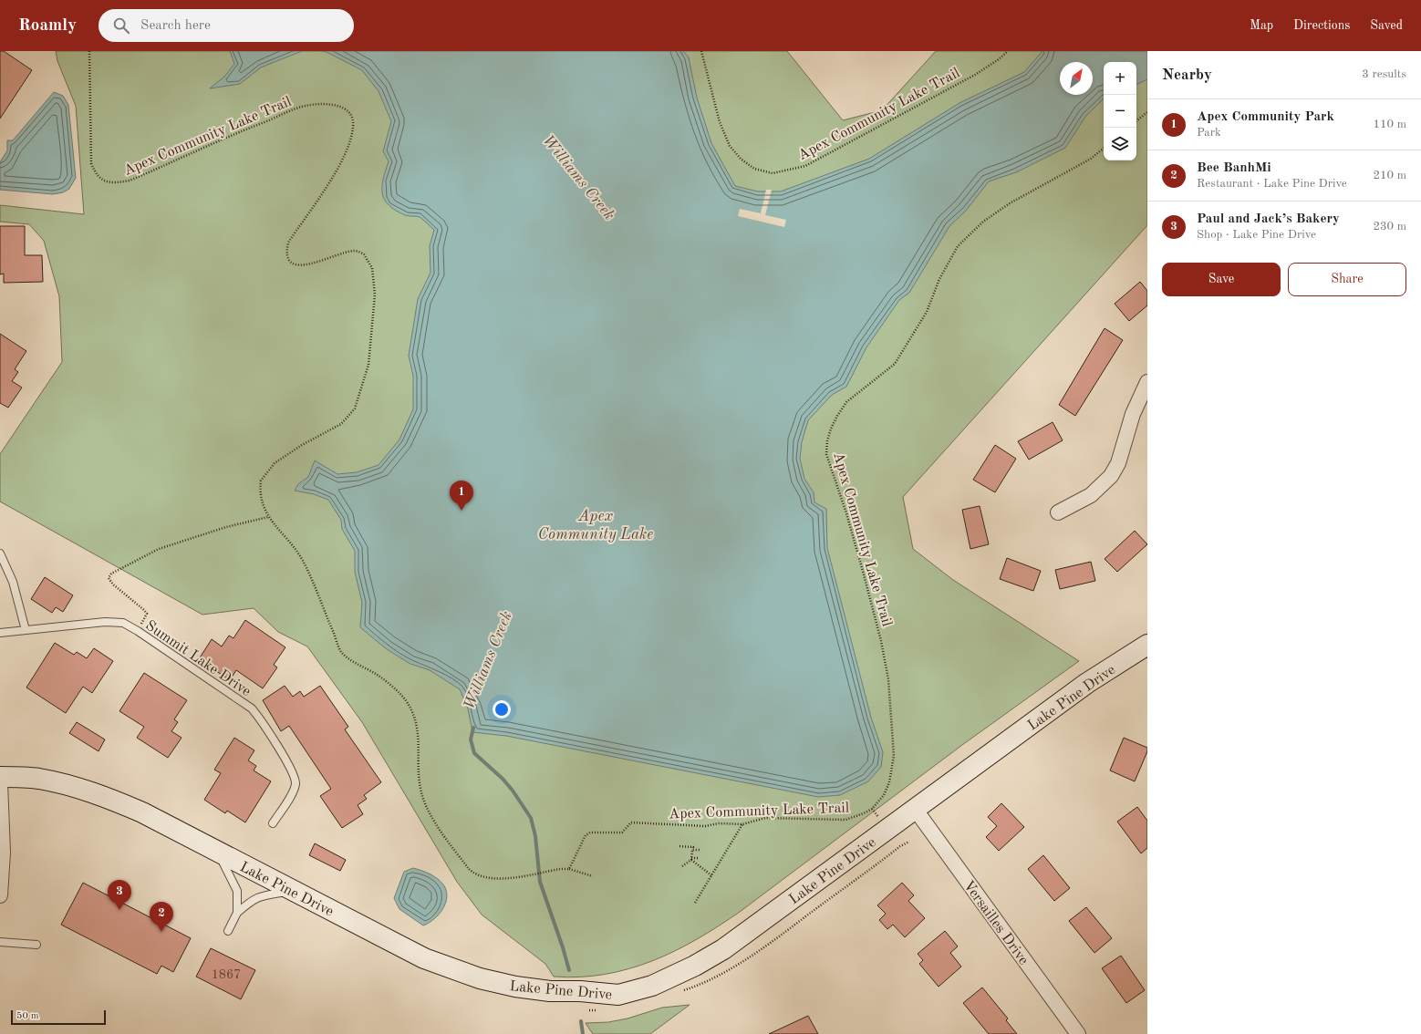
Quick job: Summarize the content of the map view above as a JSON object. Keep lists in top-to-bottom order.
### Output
{
  "streets": {
    "main road": ["Lake Pine Drive"],
    "street": ["Versailles Drive"],
    "lane": ["Summit Lake Drive"],
    "path": ["Apex Community Lake Trail"]
  },
  "crossings": [
    ["Lake Pine Drive", "Versailles Drive"]
  ],
  "water": ["Williams Creek", "Apex Community Lake"],
  "house_numbers": ["1867"],
  "scale_bar": "50 m",
  "north": "top right",
  "page": {
    "header": "Roamly",
    "search": "Search here",
    "nav": ["Map", "Directions", "Saved"],
    "heading": ["Nearby", "3 results"],
    "map_buttons": ["+", "−"],
    "list": [
      {
        "mark": "1",
        "name": "Apex Community Park",
        "note": "Park",
        "value": "110 m"
      },
      {
        "mark": "2",
        "name": "Bee BanhMi",
        "note": "Restaurant · Lake Pine Drive",
        "value": "210 m"
      },
      {
        "mark": "3",
        "name": "Paul and Jack’s Bakery",
        "note": "Shop · Lake Pine Drive",
        "value": "230 m"
      }
    ],
    "buttons": ["Save", "Share"],
    "pins": ["1", "3", "2"],
    "scale": "50 m"
  }
}
